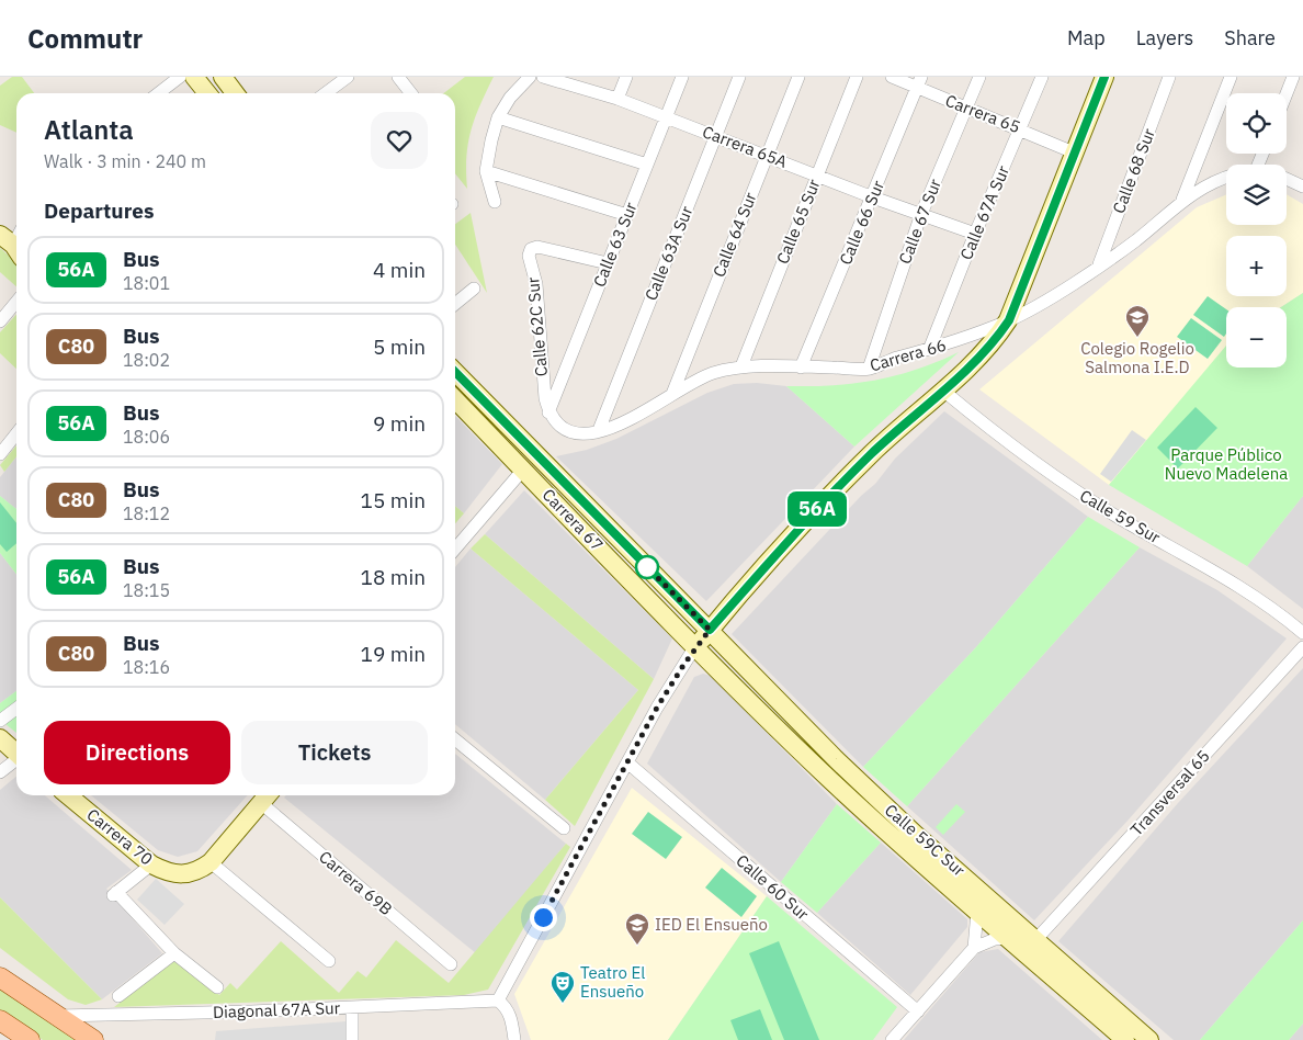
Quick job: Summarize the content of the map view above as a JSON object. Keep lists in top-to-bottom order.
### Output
{
  "streets": {
    "street": [
      "Carrera 65",
      "Carrera 65A",
      "Calle 68 Sur",
      "Calle 67A Sur",
      "Calle 65 Sur",
      "Calle 67 Sur",
      "Calle 66 Sur",
      "Calle 64 Sur",
      "Calle 63 Sur",
      "Calle 63A Sur",
      "Calle 62C Sur",
      "Carrera 66",
      "Calle 59 Sur",
      "Carrera 67",
      "Transversal 65",
      "Carrera 70",
      "Calle 59C Sur",
      "Carrera 69B",
      "Calle 60 Sur",
      "Diagonal 67A Sur"
    ]
  },
  "crossings": [
    ["Carrera 65", "Calle 67A Sur"],
    ["Carrera 65", "Calle 67 Sur"],
    ["Carrera 65", "Calle 66 Sur"],
    ["Carrera 65A", "Calle 67A Sur"],
    ["Carrera 65A", "Calle 65 Sur"],
    ["Carrera 65A", "Calle 67 Sur"],
    ["Carrera 65A", "Calle 66 Sur"],
    ["Carrera 65A", "Calle 64 Sur"],
    ["Carrera 65A", "Calle 63 Sur"],
    ["Carrera 65A", "Calle 63A Sur"],
    ["Calle 68 Sur", "Carrera 66"],
    ["Calle 67A Sur", "Carrera 66"],
    ["Calle 65 Sur", "Carrera 66"],
    ["Calle 67 Sur", "Carrera 66"],
    ["Calle 66 Sur", "Carrera 66"],
    ["Calle 64 Sur", "Carrera 66"],
    ["Calle 63 Sur", "Calle 62C Sur"],
    ["Calle 63 Sur", "Carrera 66"],
    ["Calle 63A Sur", "Carrera 66"],
    ["Calle 62C Sur", "Carrera 66"],
    ["Carrera 67", "Calle 59C Sur"],
    ["Transversal 65", "Calle 59C Sur"]
  ],
  "parks": ["Parque Público Nuevo Madelena"],
  "places": {
    "school or university": ["Colegio Rogelio Salmona I.E.D", "IED El Ensueño"],
    "theatre": ["Teatro El Ensueño"]
  },
  "lines": ["bus line 56A"],
  "page": {
    "header": "Commutr",
    "nav": ["Map", "Layers", "Share"],
    "on_map": "56A",
    "map_buttons": ["+", "−"],
    "heading": [
      ["Atlanta", "Walk · 3 min · 240 m"],
      "Departures"
    ],
    "list": [
      {
        "mark": "56A",
        "name": "Bus",
        "note": "18:01",
        "value": "4 min"
      },
      {
        "mark": "C80",
        "name": "Bus",
        "note": "18:02",
        "value": "5 min"
      },
      {
        "mark": "56A",
        "name": "Bus",
        "note": "18:06",
        "value": "9 min"
      },
      {
        "mark": "C80",
        "name": "Bus",
        "note": "18:12",
        "value": "15 min"
      },
      {
        "mark": "56A",
        "name": "Bus",
        "note": "18:15",
        "value": "18 min"
      },
      {
        "mark": "C80",
        "name": "Bus",
        "note": "18:16",
        "value": "19 min"
      }
    ],
    "buttons": ["Directions", "Tickets"]
  }
}
